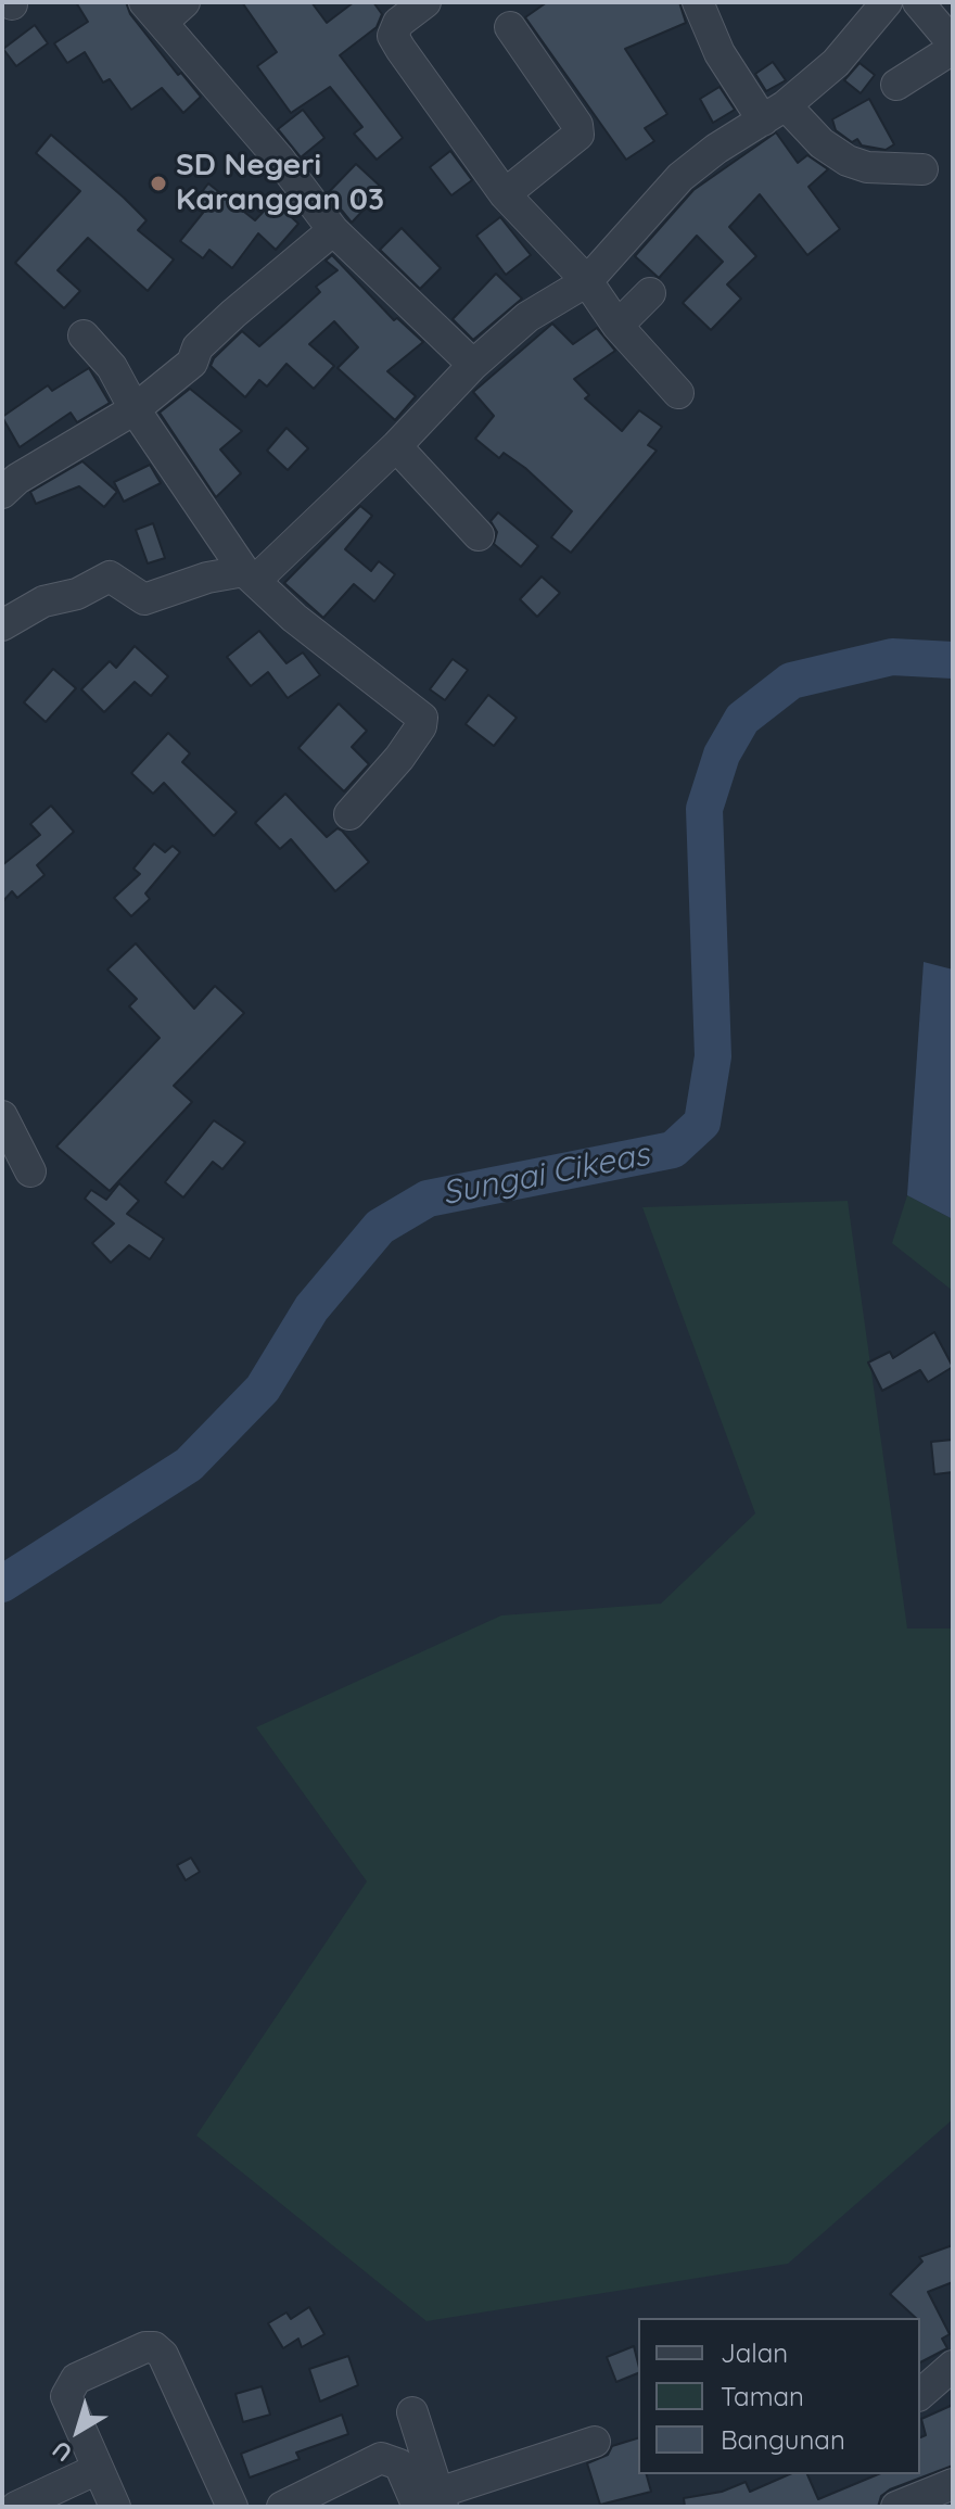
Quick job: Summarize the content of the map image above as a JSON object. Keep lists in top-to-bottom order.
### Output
{
  "water": ["Sungai Cikeas"],
  "places": ["SD Negeri Karanggan 03"],
  "legend": ["Jalan", "Taman", "Bangunan"],
  "north": "bottom left"
}
